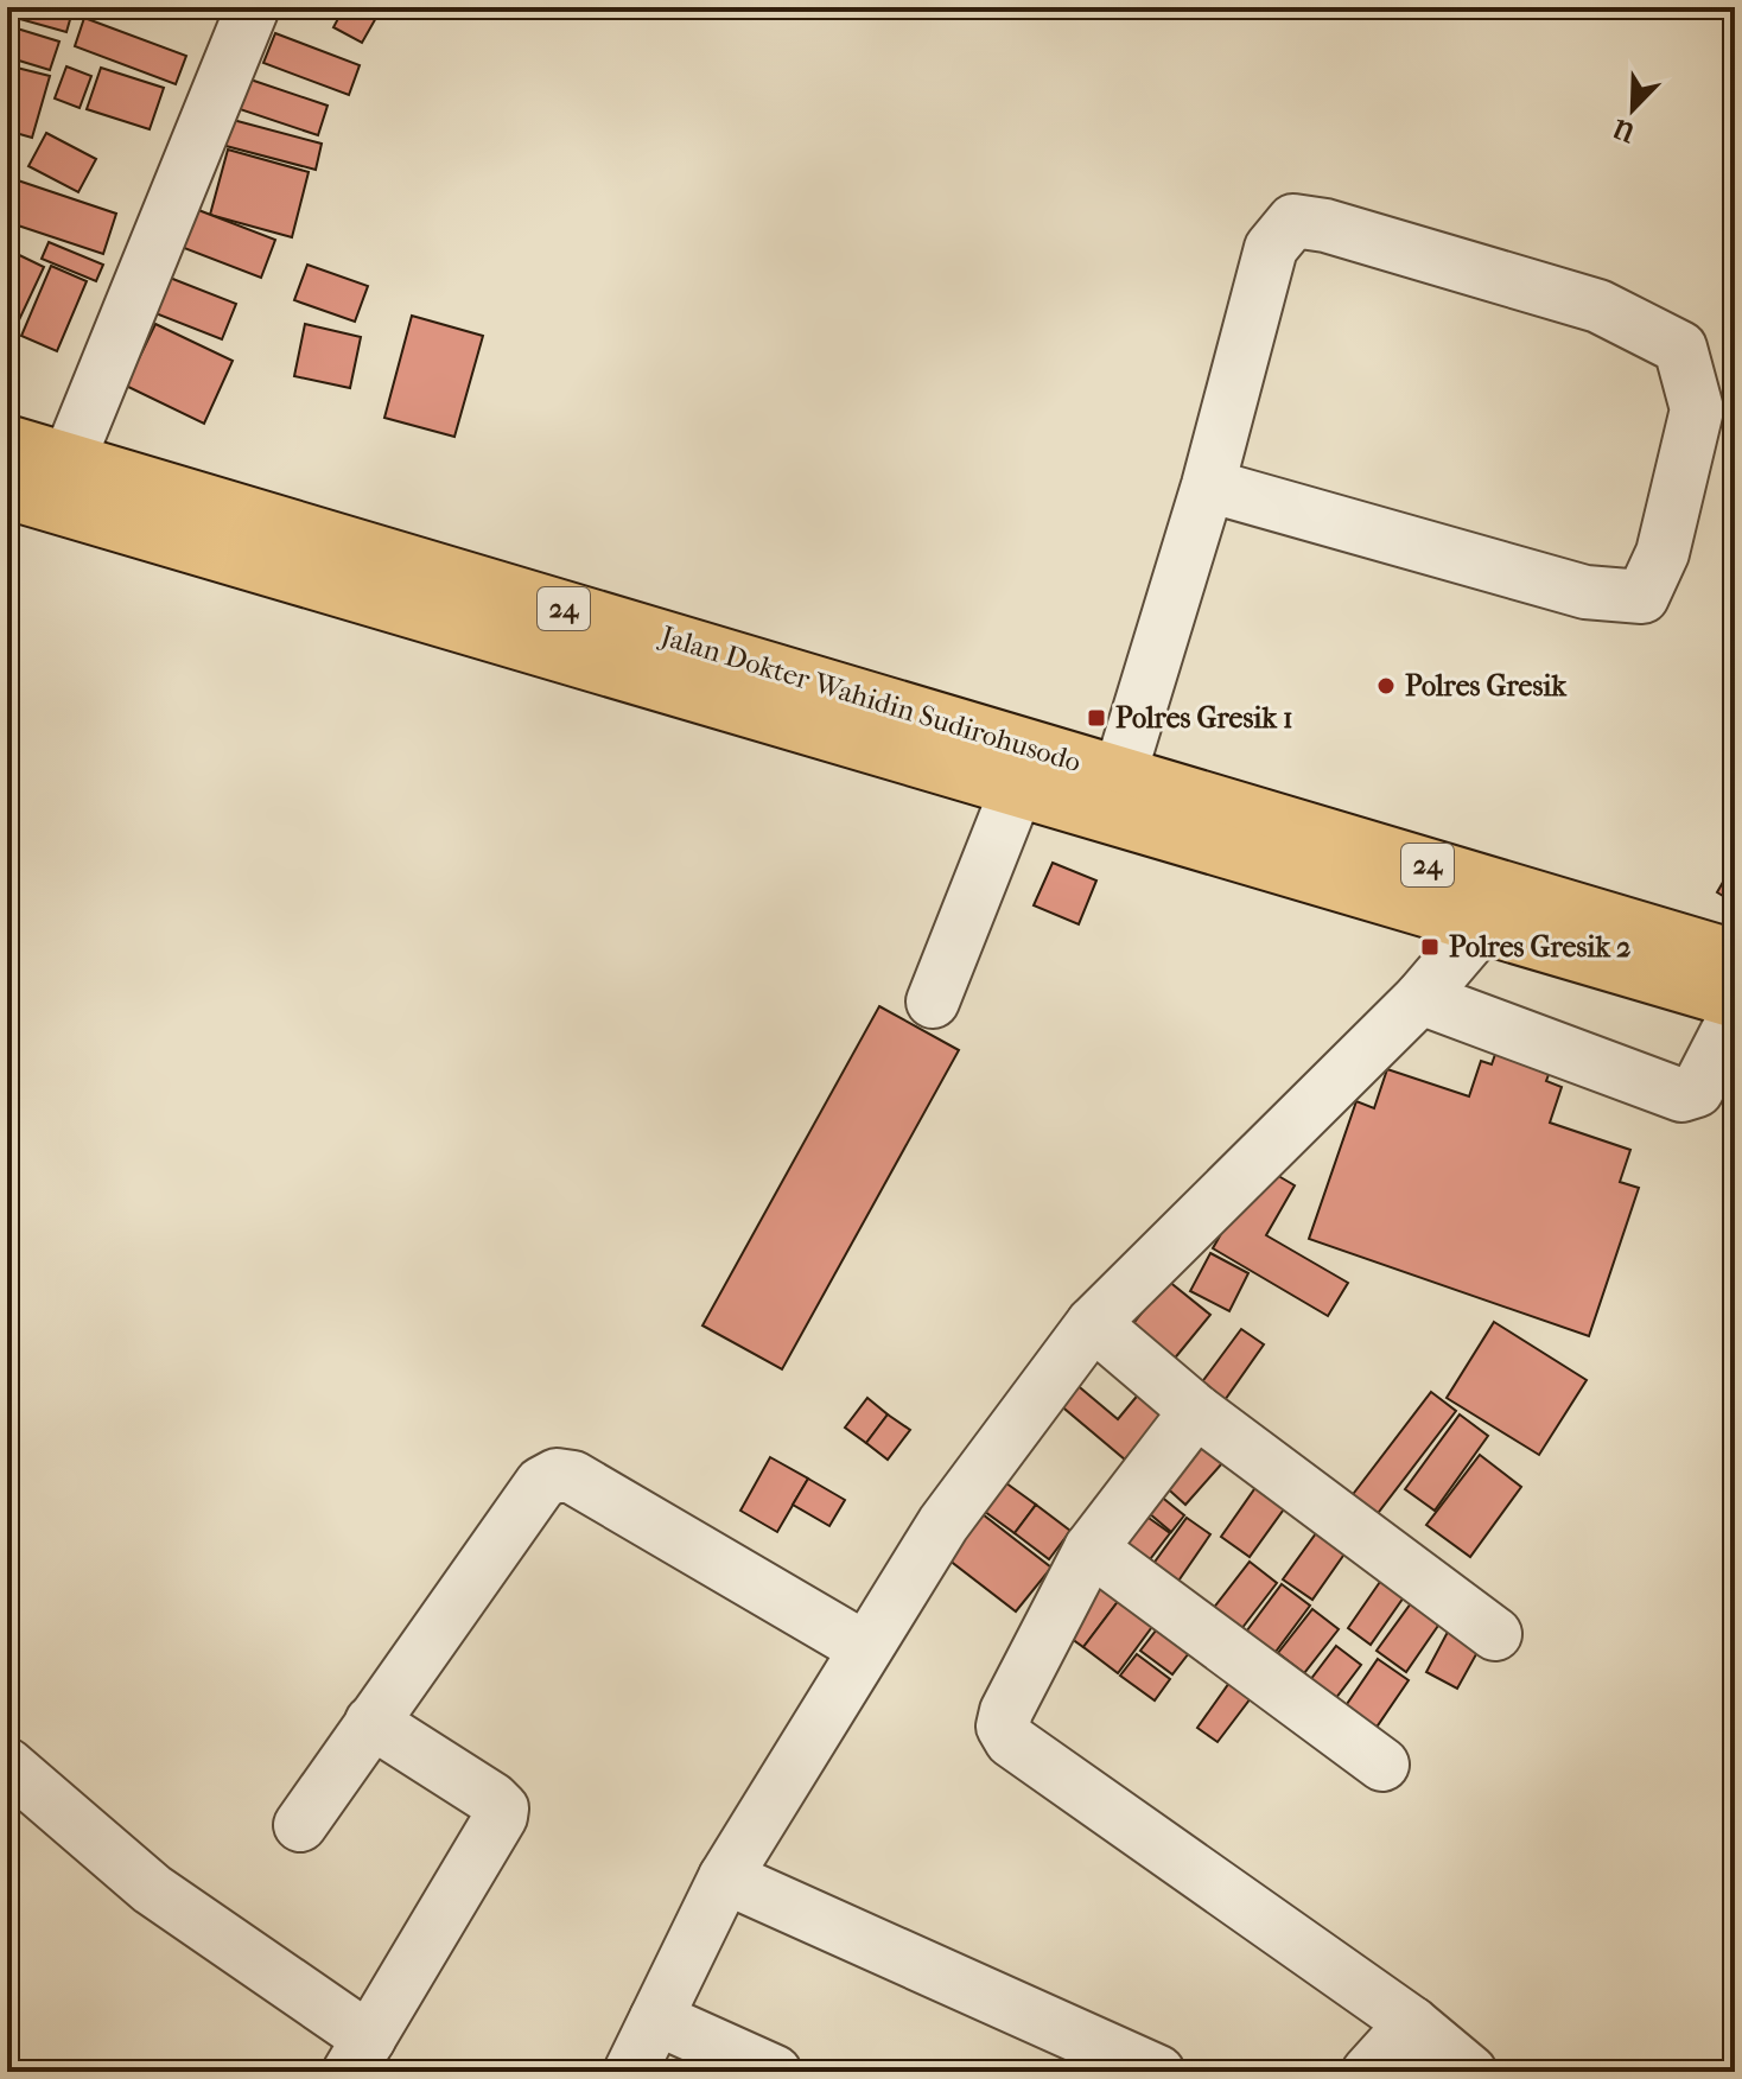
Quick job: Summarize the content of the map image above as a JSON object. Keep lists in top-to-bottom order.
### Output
{
  "streets": {
    "highway": ["24", "Jalan Dokter Wahidin Sudirohusodo"]
  },
  "places": {
    "other": ["Polres Gresik"],
    "transit": ["Polres Gresik 1", "Polres Gresik 2"]
  },
  "north": "bottom left"
}
